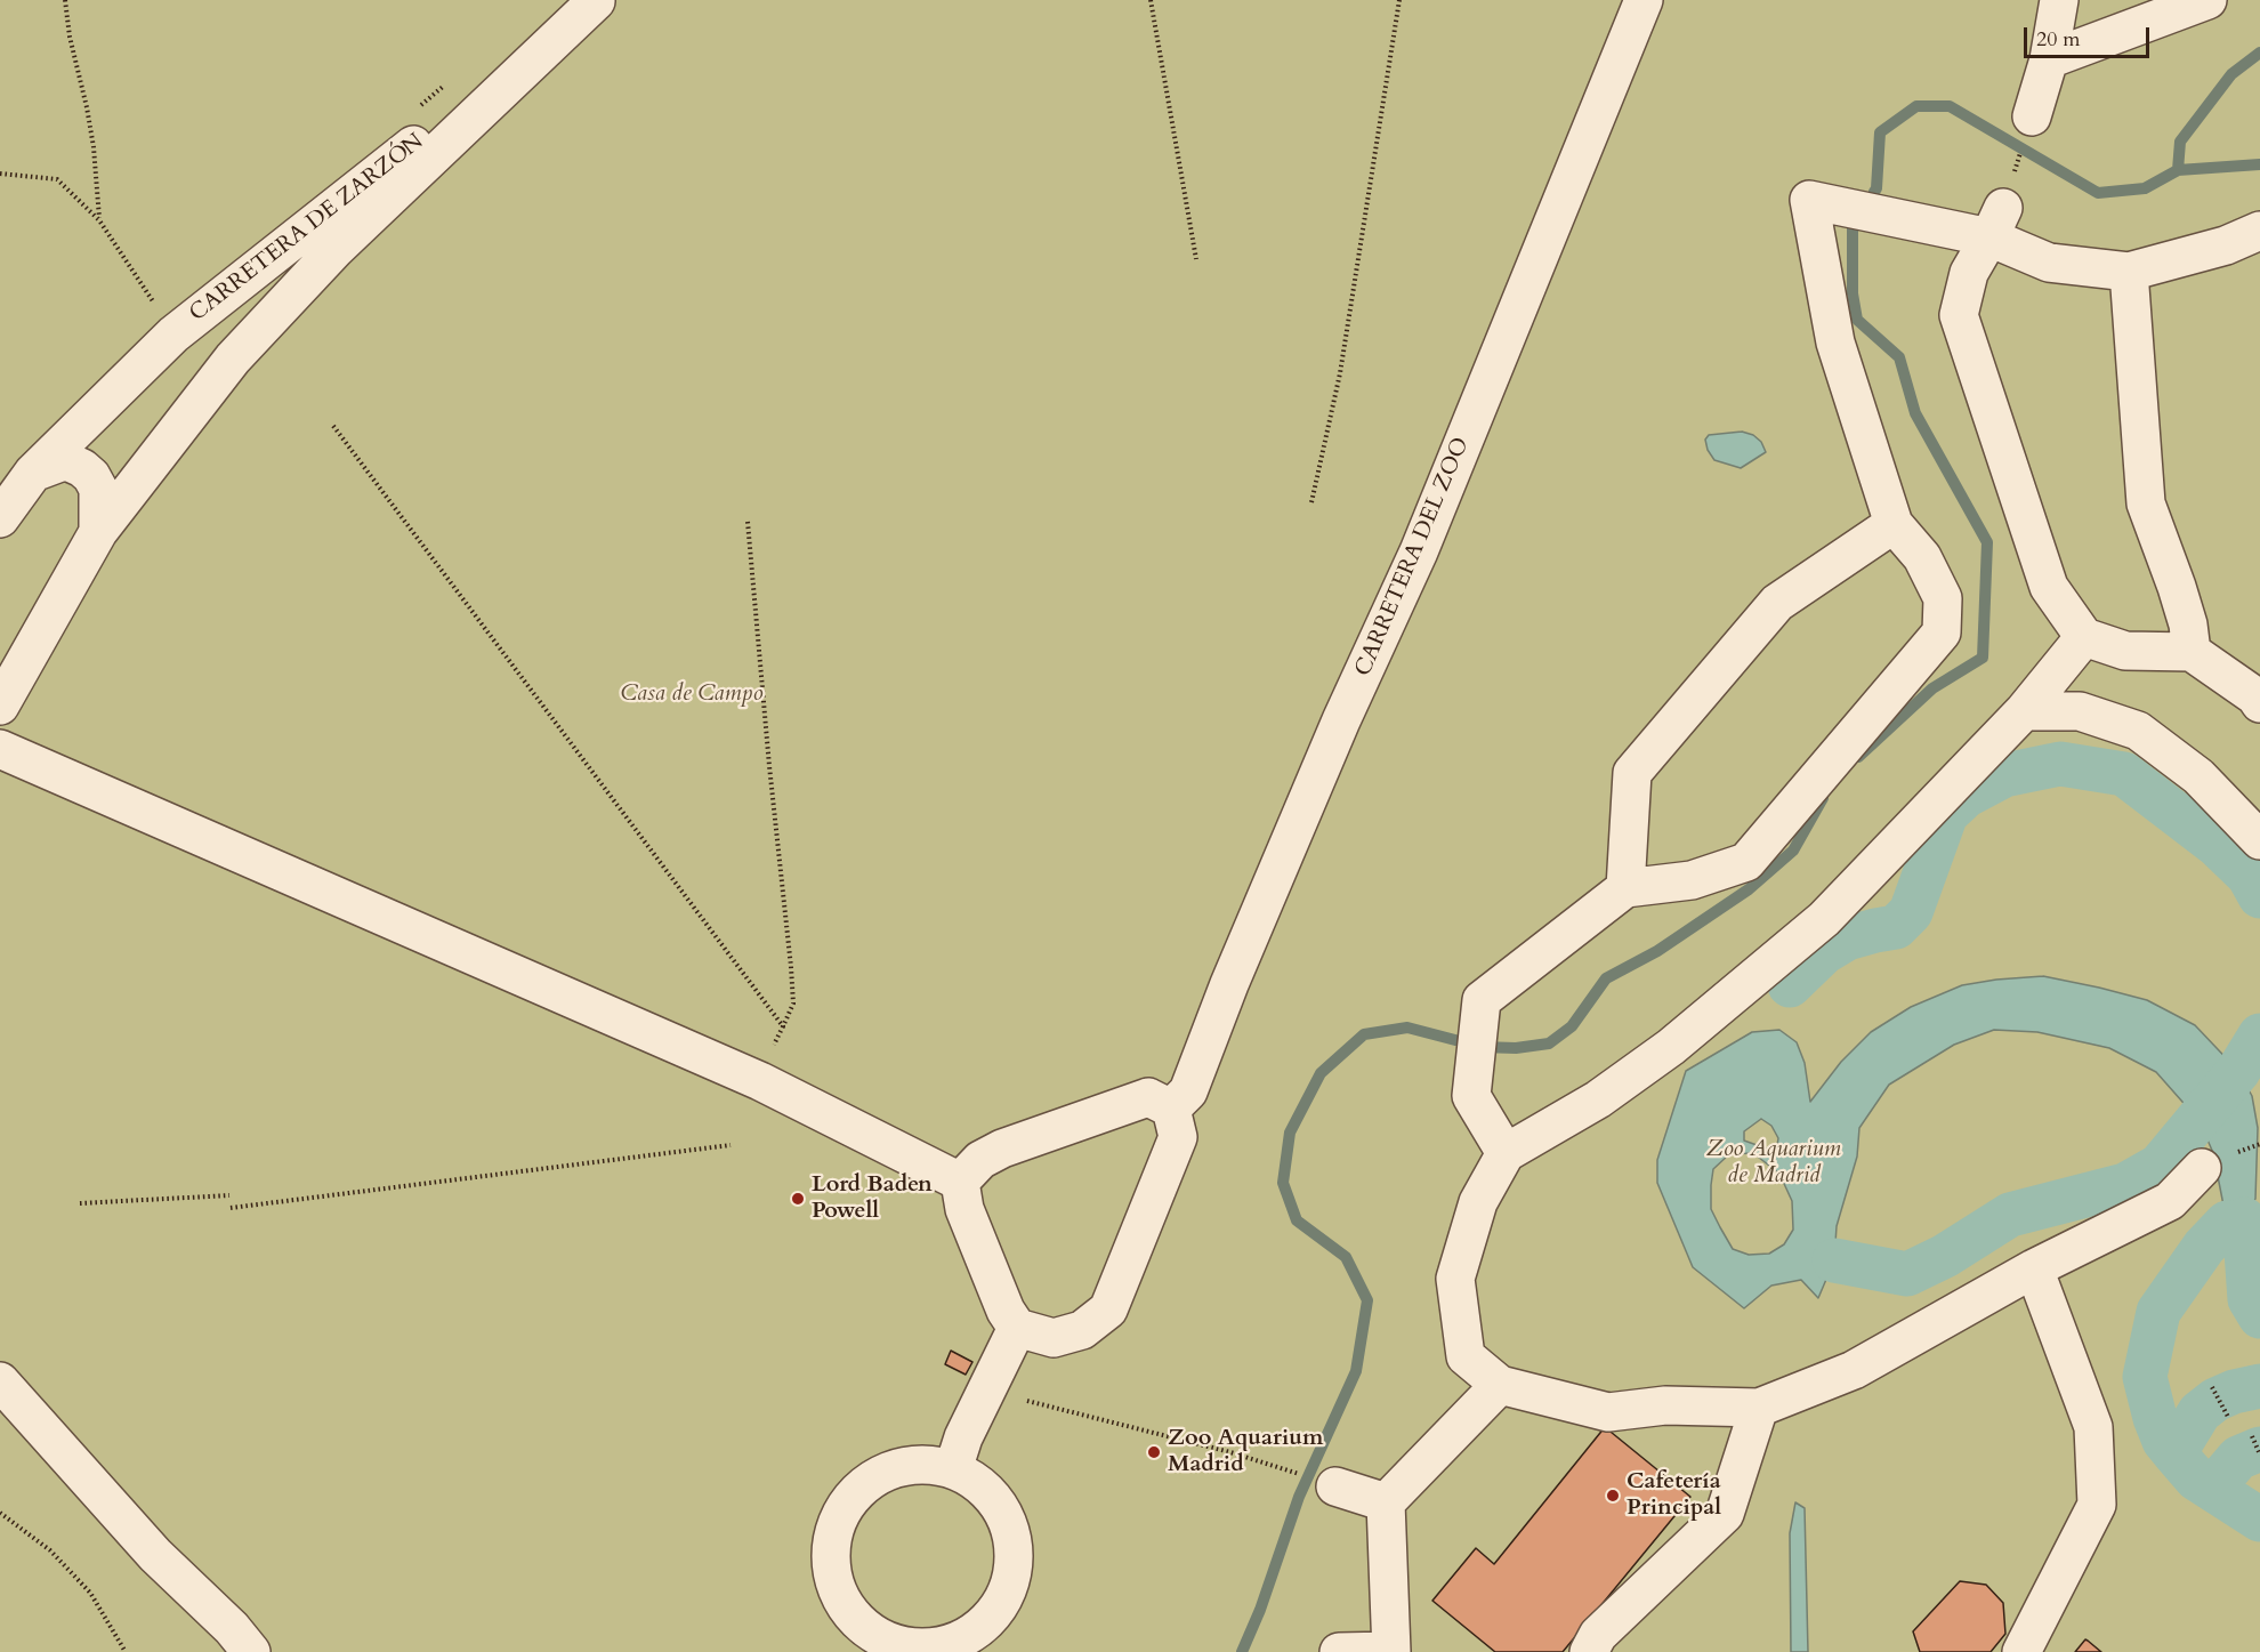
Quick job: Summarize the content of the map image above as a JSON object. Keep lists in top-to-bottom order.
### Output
{
  "streets": {
    "street": ["CARRETERA DE ZARZÓN", "CARRETERA DEL ZOO"]
  },
  "parks": ["Casa de Campo", "Zoo Aquarium de Madrid"],
  "places": ["Lord Baden Powell", "Zoo Aquarium Madrid", "Cafetería Principal"],
  "scale_bar": "20 m"
}
